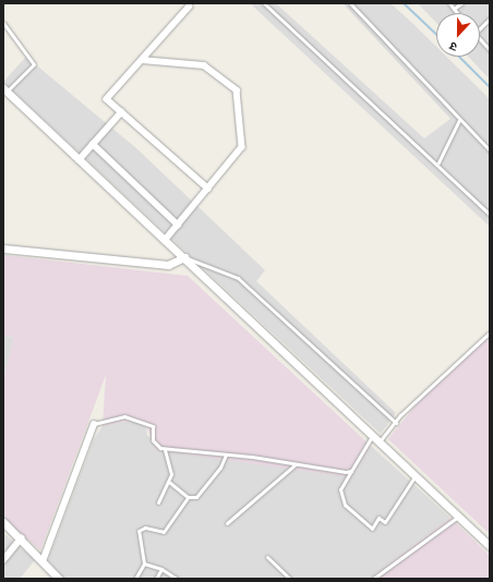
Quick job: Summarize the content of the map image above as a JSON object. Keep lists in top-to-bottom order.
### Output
{
  "north": "bottom"
}
